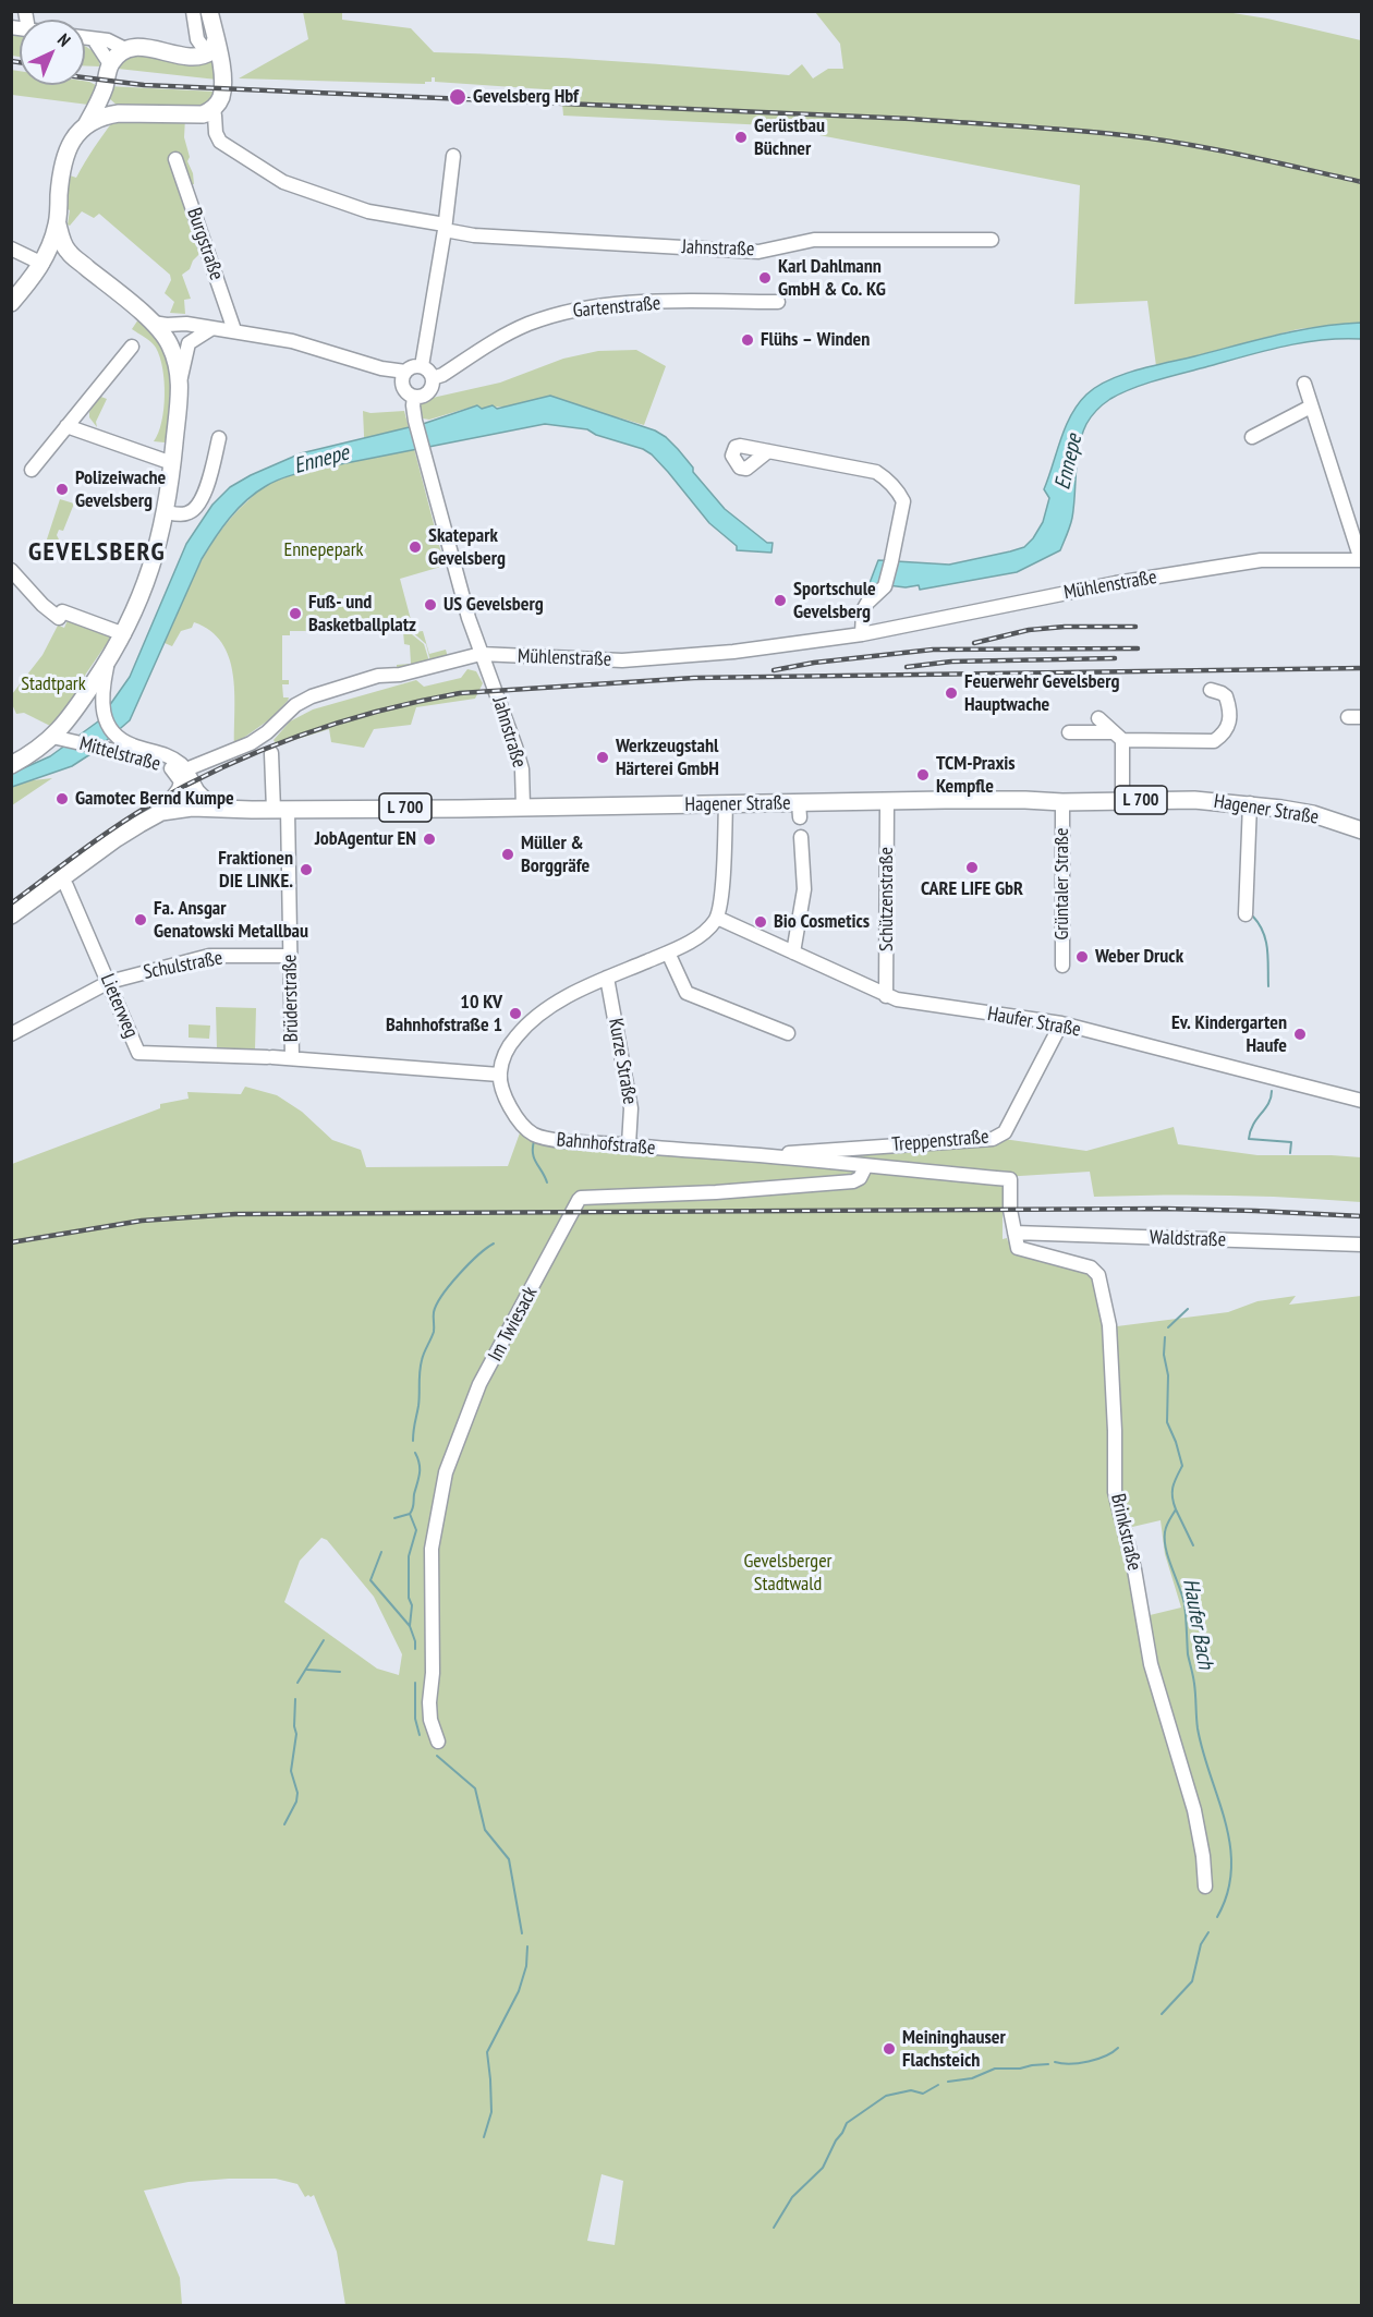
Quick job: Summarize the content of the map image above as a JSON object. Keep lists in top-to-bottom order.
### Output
{
  "streets": {
    "main road": ["L 700", "Hagener Straße"],
    "street": [
      "Burgstraße",
      "Jahnstraße",
      "Gartenstraße",
      "Mühlenstraße",
      "Mittelstraße",
      "Grüntaler Straße",
      "Schützenstraße",
      "Schulstraße",
      "Brüderstraße",
      "Lieterweg",
      "Haufer Straße",
      "Kurze Straße",
      "Treppenstraße",
      "Bahnhofstraße",
      "Waldstraße",
      "Im Twiesack",
      "Brinkstraße"
    ]
  },
  "crossings": [
    ["Jahnstraße", "Gartenstraße"],
    ["Jahnstraße", "Mühlenstraße"],
    ["Jahnstraße", "Hagener Straße"],
    ["Mühlenstraße", "Mittelstraße"],
    ["Mittelstraße", "Hagener Straße"],
    ["L 700", "Hagener Straße"],
    ["L 700", "Lieterweg"],
    ["Hagener Straße", "Grüntaler Straße"],
    ["Hagener Straße", "Schützenstraße"],
    ["Hagener Straße", "Brüderstraße"],
    ["Hagener Straße", "Lieterweg"],
    ["Schützenstraße", "Haufer Straße"],
    ["Schulstraße", "Brüderstraße"],
    ["Schulstraße", "Lieterweg"],
    ["Brüderstraße", "Lieterweg"],
    ["Brüderstraße", "Bahnhofstraße"],
    ["Haufer Straße", "Treppenstraße"],
    ["Kurze Straße", "Bahnhofstraße"],
    ["Treppenstraße", "Bahnhofstraße"],
    ["Bahnhofstraße", "Waldstraße"],
    ["Bahnhofstraße", "Im Twiesack"],
    ["Bahnhofstraße", "Brinkstraße"],
    ["Waldstraße", "Brinkstraße"]
  ],
  "districts": ["GEVELSBERG"],
  "water": ["Ennepe", "Haufer Bach"],
  "parks": ["Ennepepark", "Stadtpark", "Gevelsberger Stadtwald"],
  "places": [
    "Gevelsberg Hbf",
    "Gerüstbau Büchner",
    "Karl Dahlmann GmbH & Co. KG",
    "Flühs – Winden",
    "Polizeiwache Gevelsberg",
    "Skatepark Gevelsberg",
    "Sportschule Gevelsberg",
    "US Gevelsberg",
    "Fuß- und Basketballplatz",
    "Feuerwehr Gevelsberg Hauptwache",
    "Werkzeugstahl Härterei GmbH",
    "TCM-Praxis Kempfle",
    "Gamotec Bernd Kumpe",
    "JobAgentur EN",
    "Müller & Borggräfe",
    "CARE LIFE GbR",
    "Fraktionen DIE LINKE.",
    "Fa. Ansgar Genatowski Metallbau",
    "Bio Cosmetics",
    "Weber Druck",
    "10 KV Bahnhofstraße 1",
    "Ev. Kindergarten Haufe",
    "Meininghauser Flachsteich"
  ],
  "north": "top right"
}
